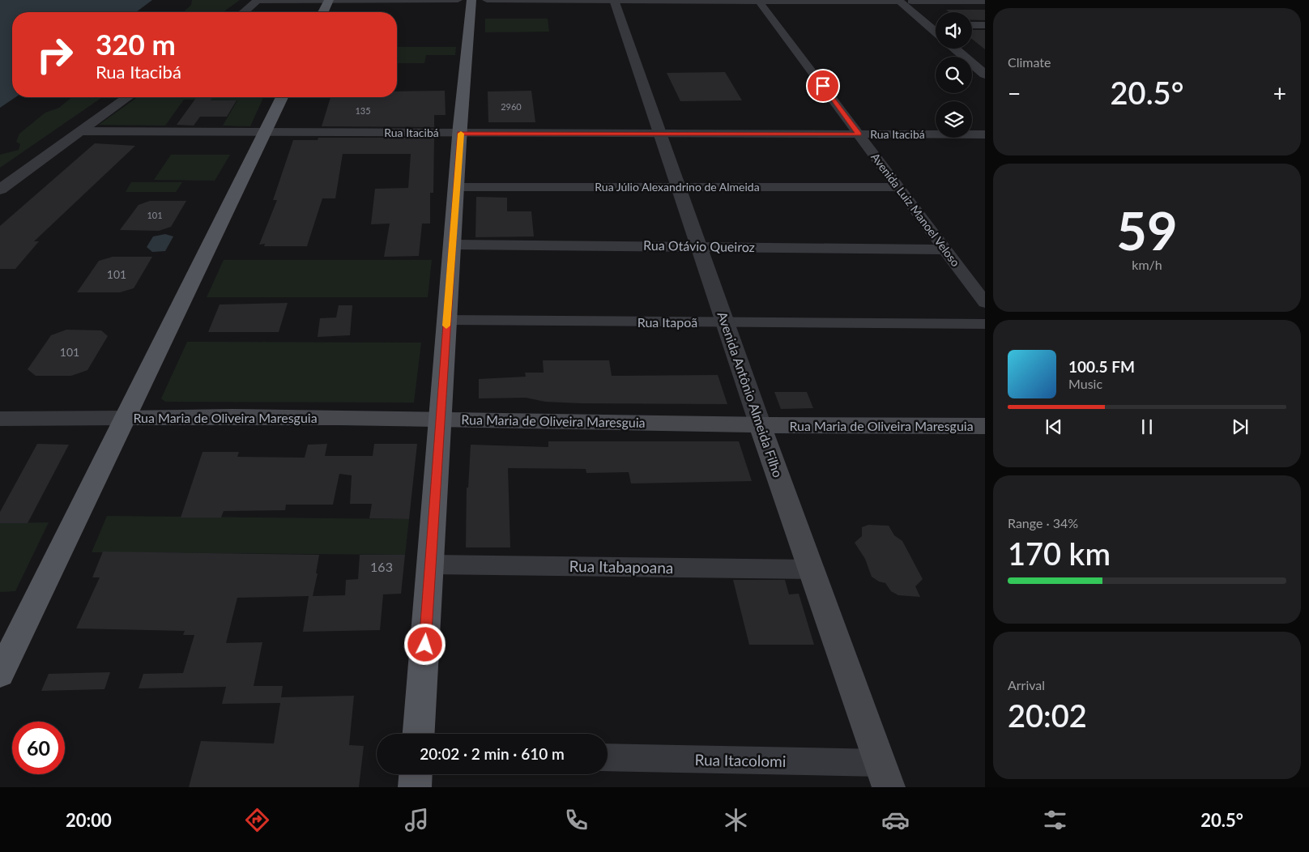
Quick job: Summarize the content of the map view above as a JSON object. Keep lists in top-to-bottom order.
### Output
{
  "streets": {
    "main road": ["Avenida Antônio Almeida Filho", "Rua Maria de Oliveira Maresguia"],
    "street": [
      "Rua Itacibá",
      "Rua Júlio Alexandrino de Almeida",
      "Avenida Luiz Manoel Veloso",
      "Rua Otávio Queiroz",
      "Rua Itapoã",
      "Rua Itabapoana",
      "Rua Itacolomi"
    ]
  },
  "crossings": [
    ["Rua Itacibá", "Avenida Luiz Manoel Veloso"],
    ["Rua Itacibá", "Avenida Antônio Almeida Filho"],
    ["Rua Júlio Alexandrino de Almeida", "Avenida Luiz Manoel Veloso"],
    ["Rua Júlio Alexandrino de Almeida", "Avenida Antônio Almeida Filho"],
    ["Avenida Luiz Manoel Veloso", "Rua Otávio Queiroz"],
    ["Rua Otávio Queiroz", "Avenida Antônio Almeida Filho"],
    ["Rua Itapoã", "Avenida Antônio Almeida Filho"],
    ["Avenida Antônio Almeida Filho", "Rua Maria de Oliveira Maresguia"],
    ["Avenida Antônio Almeida Filho", "Rua Itabapoana"],
    ["Avenida Antônio Almeida Filho", "Rua Itacolomi"]
  ],
  "house_numbers": [
    "2960",
    "135",
    "101",
    "101",
    "101",
    "163"
  ],
  "page": {
    "tile": [
      "Climate",
      ["59", "km/h"],
      ["Range · 34%", "170 km"],
      ["Arrival", "20:02"]
    ],
    "turn": ["320 m", "Rua Itacibá"],
    "heat": ["−", "20.5°", "+"],
    "song": ["100.5 FM", "Music"],
    "limit": "60",
    "trip": "20:02 · 2 min · 610 m",
    "tabs": ["20:00", "20.5°"]
  }
}
